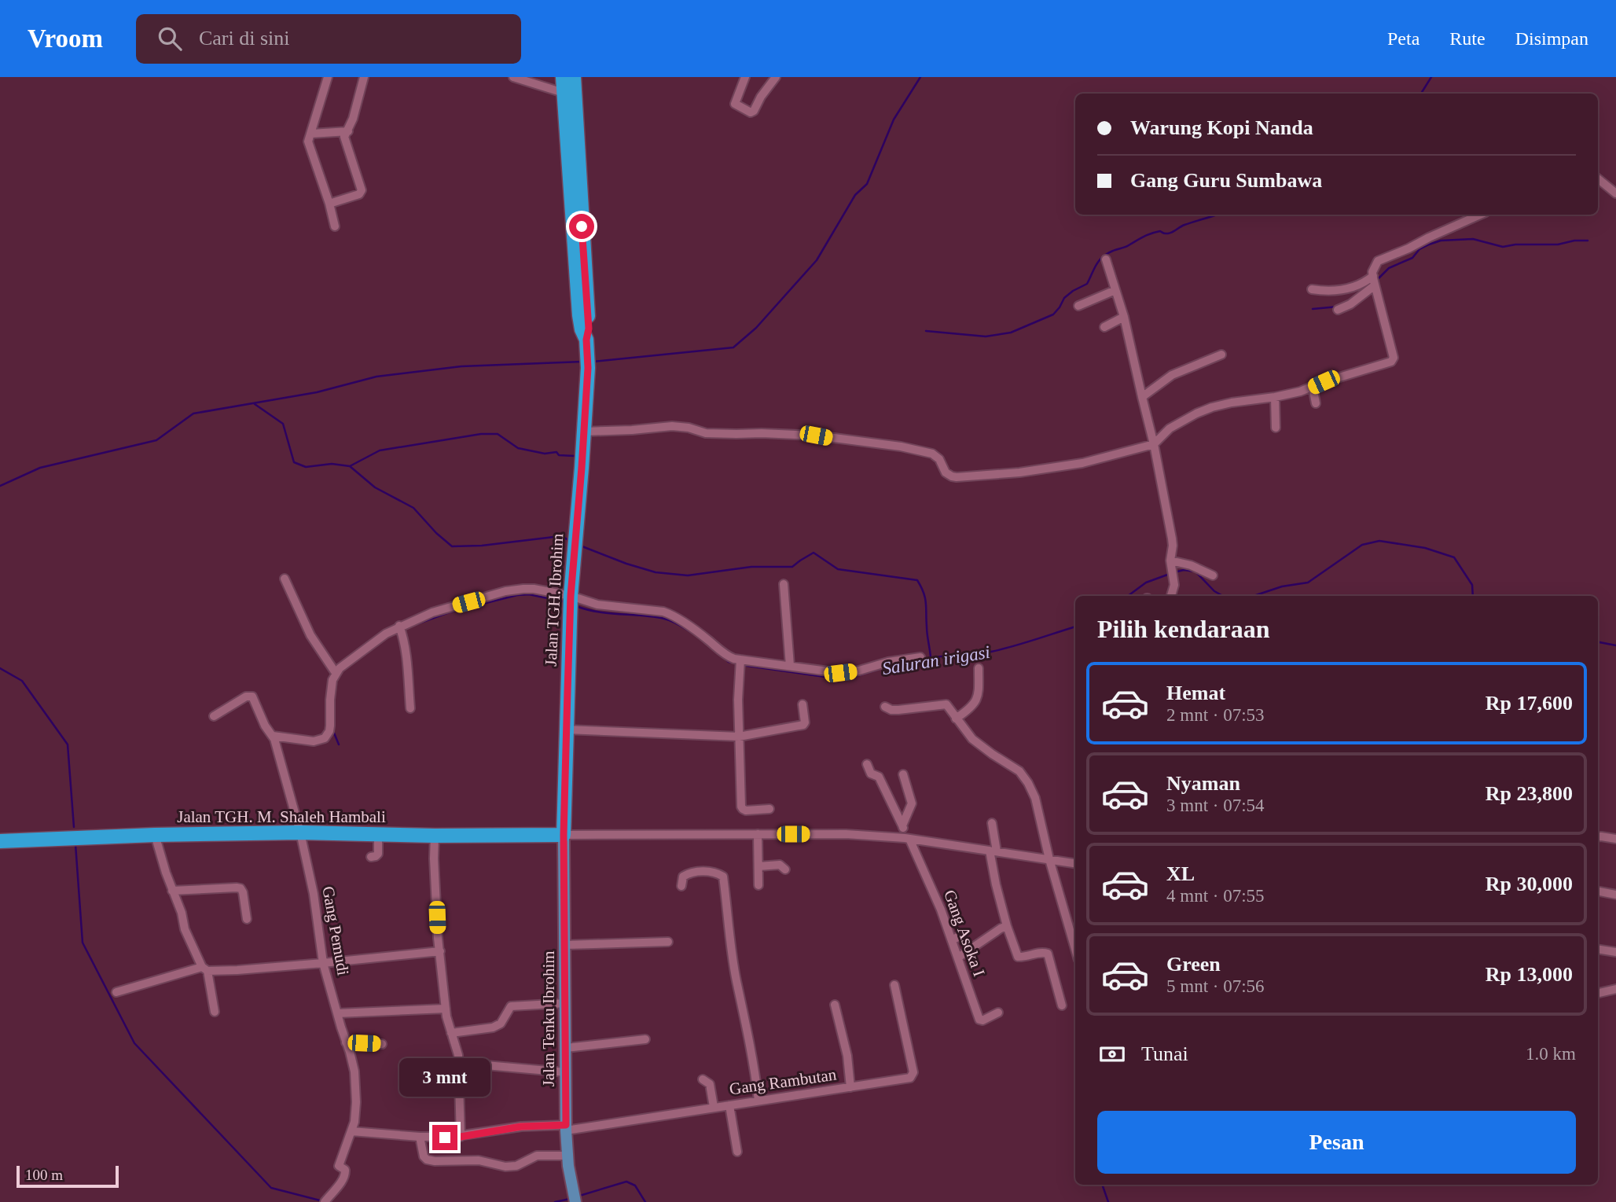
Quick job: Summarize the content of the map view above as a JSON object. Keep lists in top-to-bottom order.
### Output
{
  "streets": {
    "highway": ["Jalan TGH. Ibrohim", "Jalan TGH. M. Shaleh Hambali"],
    "main road": ["Jalan Tenku Ibrohim"],
    "street": ["Gang Pemudi", "Gang Asoka I", "Gang Rambutan"]
  },
  "crossings": [
    ["Jalan TGH. Ibrohim", "Jalan TGH. M. Shaleh Hambali"],
    ["Jalan TGH. Ibrohim", "Jalan Tenku Ibrohim"],
    ["Jalan TGH. M. Shaleh Hambali", "Gang Pemudi"],
    ["Jalan TGH. M. Shaleh Hambali", "Jalan Tenku Ibrohim"],
    ["Gang Pemudi", "Gang Rambutan"],
    ["Jalan Tenku Ibrohim", "Gang Rambutan"]
  ],
  "water": ["Saluran irigasi"],
  "scale_bar": "100 m",
  "page": {
    "header": "Vroom",
    "search": "Cari di sini",
    "nav": ["Peta", "Rute", "Disimpan"],
    "banner": ["Warung Kopi Nanda", "Gang Guru Sumbawa"],
    "heading": "Pilih kendaraan",
    "list": [
      {
        "name": "Hemat",
        "note": "2 mnt · 07:53",
        "value": "Rp 17,600"
      },
      {
        "name": "Nyaman",
        "note": "3 mnt · 07:54",
        "value": "Rp 23,800"
      },
      {
        "name": "XL",
        "note": "4 mnt · 07:55",
        "value": "Rp 30,000"
      },
      {
        "name": "Green",
        "note": "5 mnt · 07:56",
        "value": "Rp 13,000"
      }
    ],
    "pay": ["Tunai", "1.0 km"],
    "bubble": "3 mnt",
    "buttons": "Pesan",
    "scale": "100 m"
  }
}
